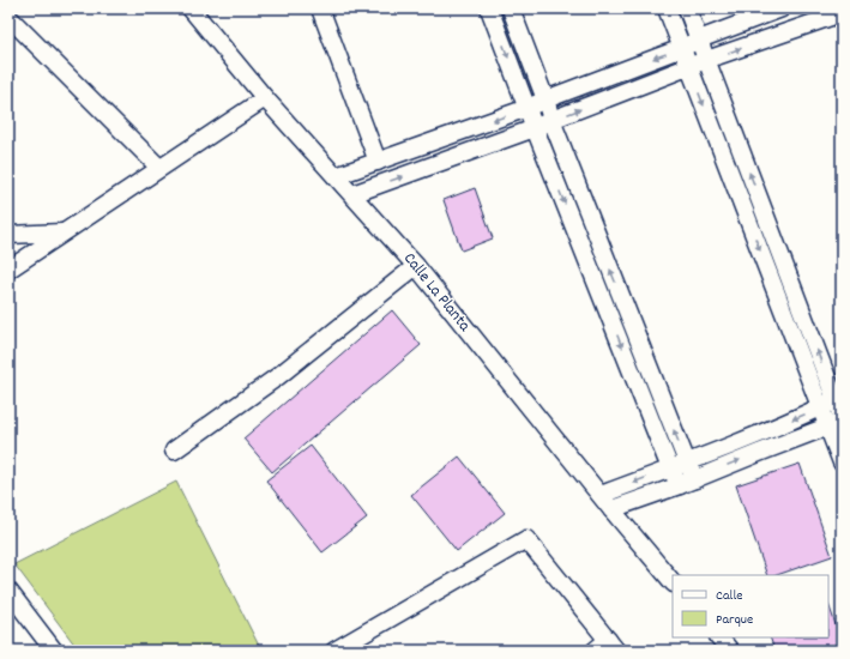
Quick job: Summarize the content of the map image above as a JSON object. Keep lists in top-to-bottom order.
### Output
{
  "streets": {
    "street": ["Calle La Planta"]
  },
  "legend": ["Calle", "Parque"]
}
